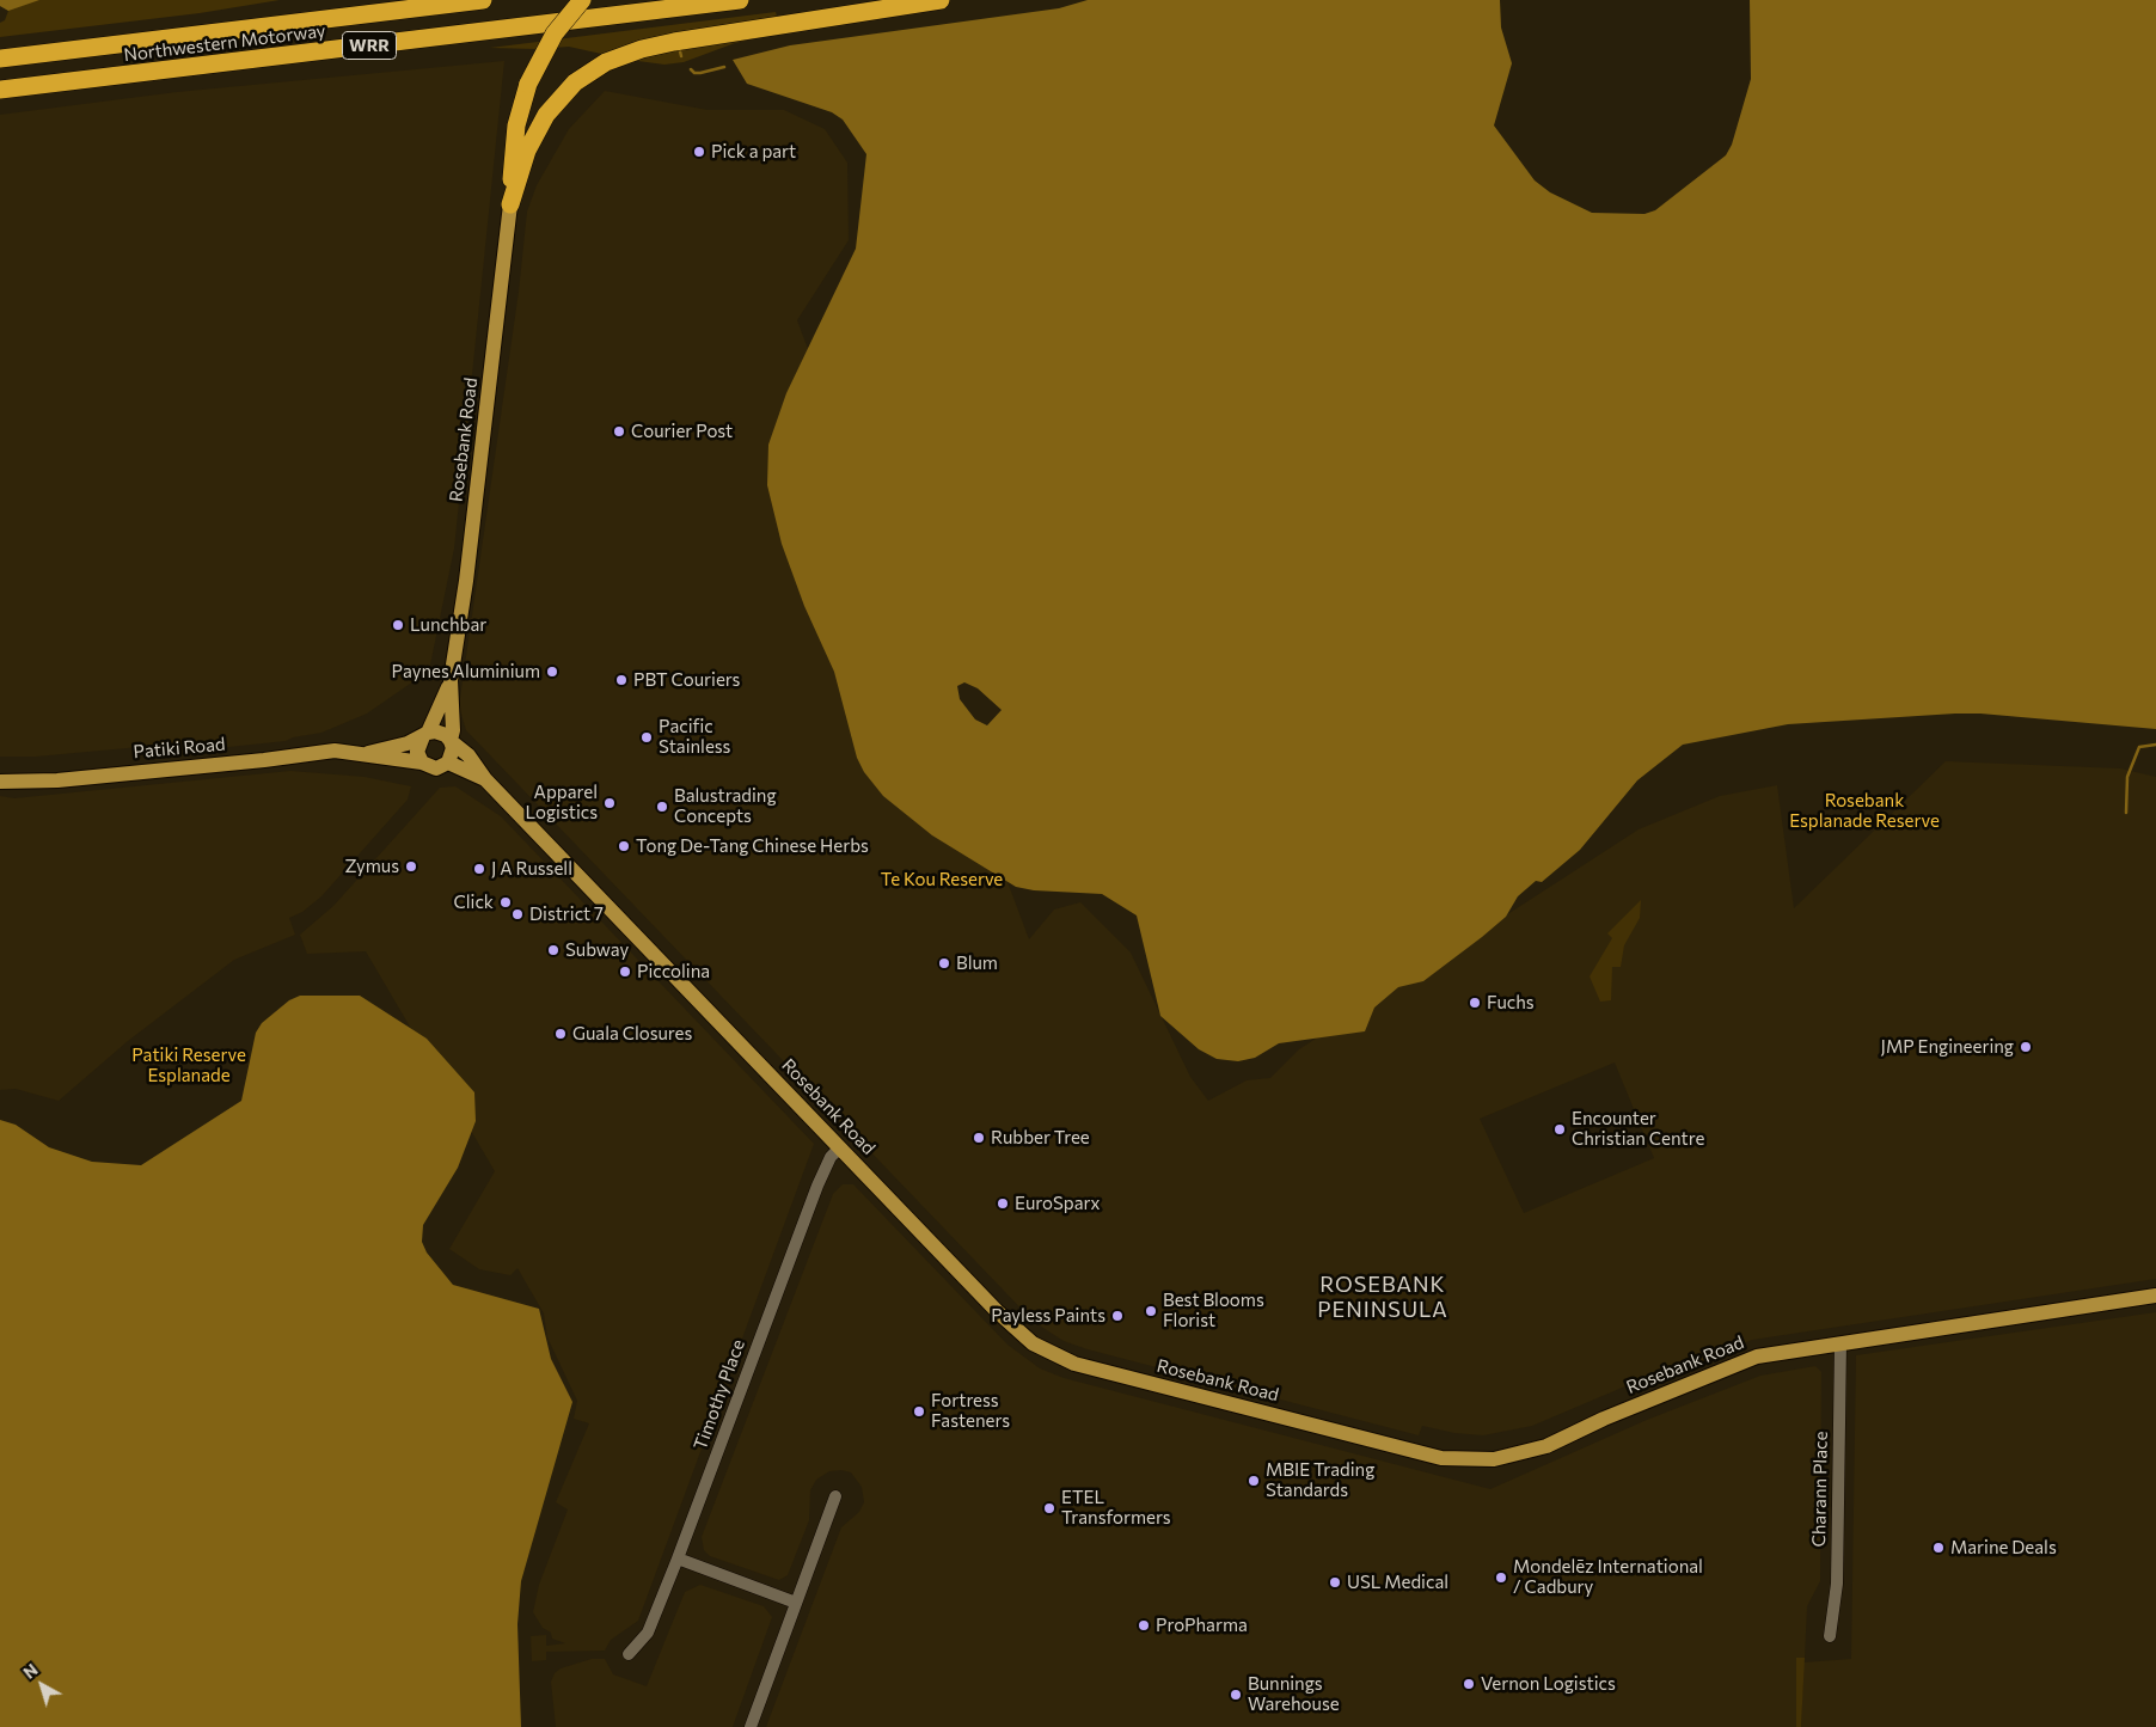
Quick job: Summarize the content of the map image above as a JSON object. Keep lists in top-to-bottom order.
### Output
{
  "streets": {
    "highway": ["Northwestern Motorway", "WRR"],
    "main road": ["Rosebank Road", "Patiki Road"],
    "street": ["Timothy Place", "Charann Place"]
  },
  "crossings": [
    ["Rosebank Road", "Patiki Road"],
    ["Rosebank Road", "Timothy Place"],
    ["Rosebank Road", "Charann Place"]
  ],
  "districts": ["ROSEBANK PENINSULA"],
  "parks": ["Rosebank Esplanade Reserve", "Te Kou Reserve", "Patiki Reserve Esplanade"],
  "places": [
    "Pick a part",
    "Courier Post",
    "Lunchbar",
    "Paynes Aluminium",
    "PBT Couriers",
    "Pacific Stainless",
    "Apparel Logistics",
    "Balustrading Concepts",
    "Tong De-Tang Chinese Herbs",
    "Zymus",
    "J A Russell",
    "Click",
    "District 7",
    "Subway",
    "Blum",
    "Piccolina",
    "Fuchs",
    "Guala Closures",
    "JMP Engineering",
    "Encounter Christian Centre",
    "Rubber Tree",
    "EuroSparx",
    "Best Blooms Florist",
    "Payless Paints",
    "Fortress Fasteners",
    "MBIE Trading Standards",
    "ETEL Transformers",
    "Marine Deals",
    "Mondelēz International / Cadbury",
    "USL Medical",
    "ProPharma",
    "Vernon Logistics",
    "Bunnings Warehouse"
  ],
  "north": "top left"
}
